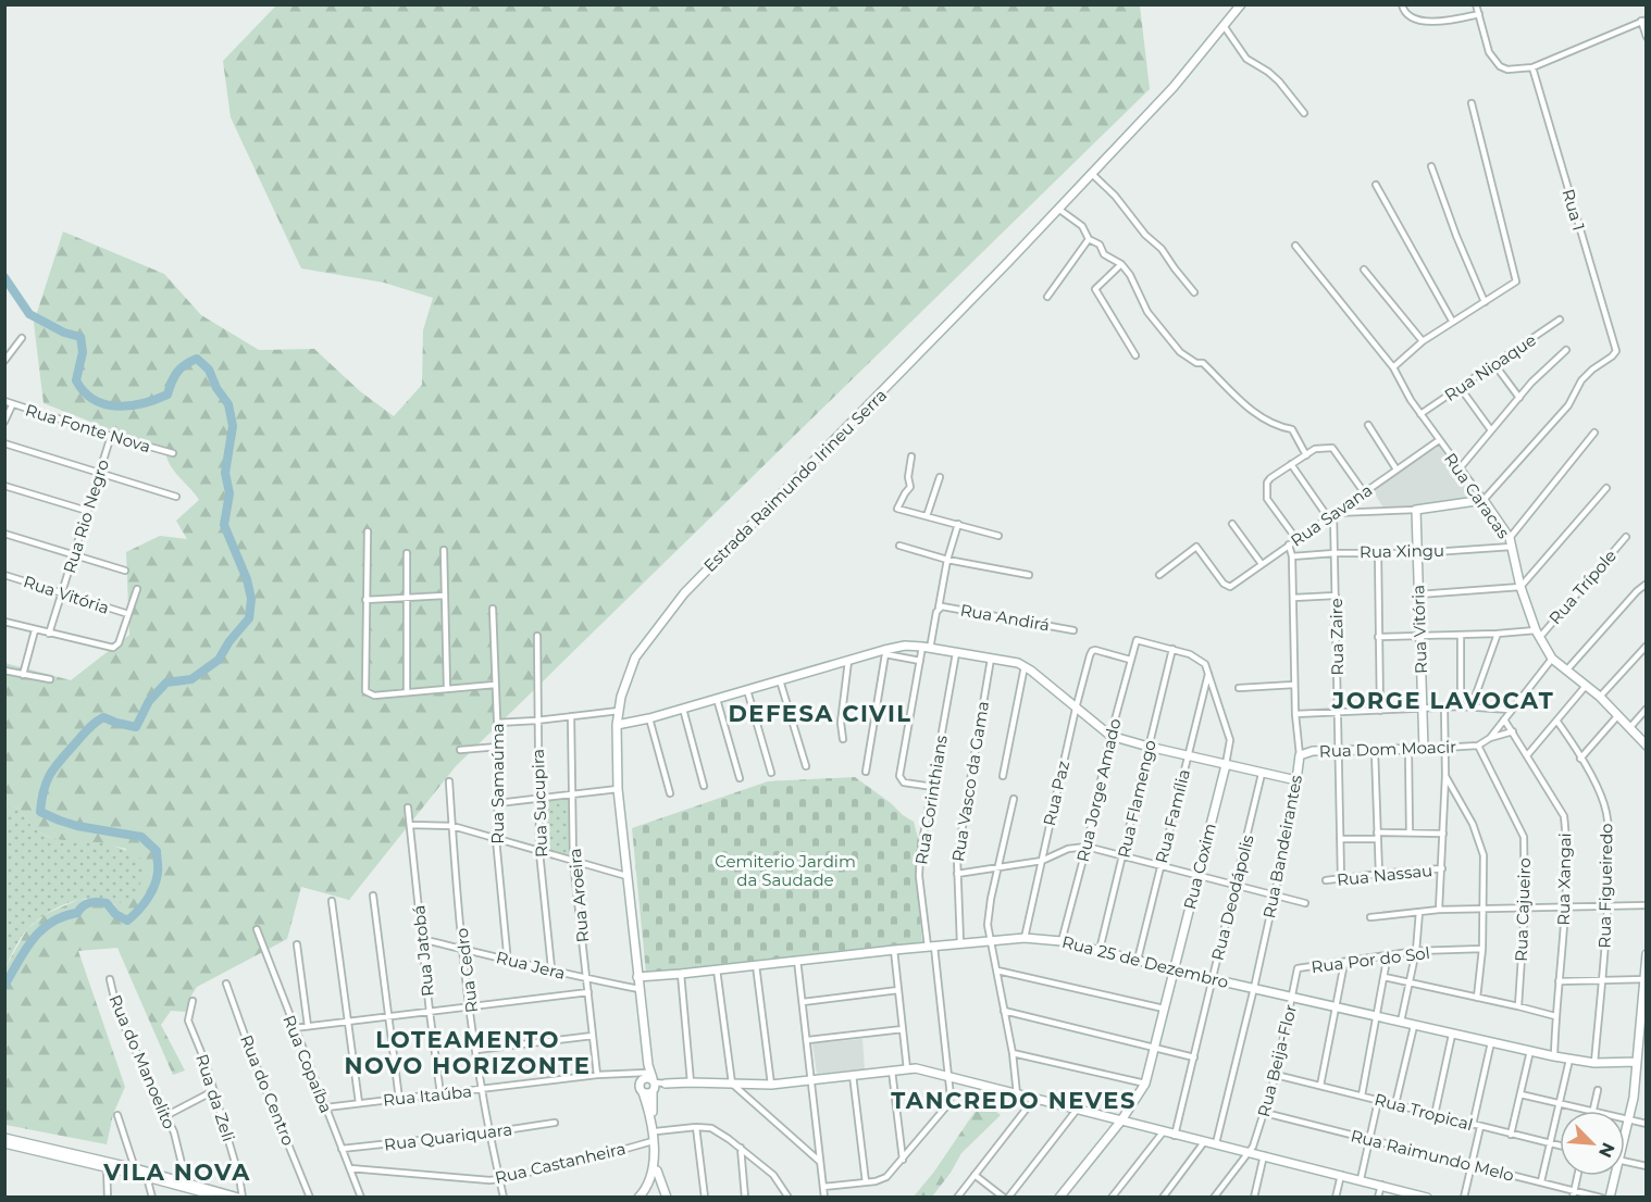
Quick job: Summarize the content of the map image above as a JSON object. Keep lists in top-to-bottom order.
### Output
{
  "streets": {
    "street": [
      "Rua 1",
      "Rua Nioaque",
      "Rua Fonte Nova",
      "Estrada Raimundo Irineu Serra",
      "Rua Caracas",
      "Rua Savana",
      "Rua Rio Negro",
      "Rua Xingu",
      "Rua Trípole",
      "Rua Vitória",
      "Rua Andirá",
      "Rua Zaire",
      "Rua Dom Moacir",
      "Rua Vasco da Gama",
      "Rua Samaúma",
      "Rua Jorge Amado",
      "Rua Paz",
      "Rua Flamengo",
      "Rua Corinthians",
      "Rua Sucupira",
      "Rua Família",
      "Rua Bandeirantes",
      "Rua Coxim",
      "Rua Nassau",
      "Rua Xangai",
      "Rua Figueiredo",
      "Rua Aroeira",
      "Rua Deodápolis",
      "Rua Cajueiro",
      "Rua Jatobá",
      "Rua Por do Sol",
      "Rua 25 de Dezembro",
      "Rua Jera",
      "Rua Cedro",
      "Rua Beija-Flor",
      "Rua do Manoelito",
      "Rua Copaíba",
      "Rua do Centro",
      "Rua Itaúba",
      "Rua da Zeli",
      "Rua Tropical",
      "Rua Quariquara",
      "Rua Raimundo Melo",
      "Rua Castanheira"
    ]
  },
  "crossings": [
    ["Rua 1", "Rua Caracas"],
    ["Rua Nioaque", "Rua Caracas"],
    ["Rua Fonte Nova", "Rua Rio Negro"],
    ["Estrada Raimundo Irineu Serra", "Rua 25 de Dezembro"],
    ["Estrada Raimundo Irineu Serra", "Rua Jera"],
    ["Estrada Raimundo Irineu Serra", "Rua Itaúba"],
    ["Estrada Raimundo Irineu Serra", "Rua Castanheira"],
    ["Rua Caracas", "Rua Savana"],
    ["Rua Caracas", "Rua Xingu"],
    ["Rua Caracas", "Rua Trípole"],
    ["Rua Savana", "Rua Zaire"],
    ["Rua Savana", "Rua Bandeirantes"],
    ["Rua Rio Negro", "Rua Vitória"],
    ["Rua Xingu", "Rua Vitória"],
    ["Rua Xingu", "Rua Zaire"],
    ["Rua Xingu", "Rua Bandeirantes"],
    ["Rua Trípole", "Rua Vitória"],
    ["Rua Vitória", "Rua Dom Moacir"],
    ["Rua Andirá", "Rua Corinthians"],
    ["Rua Zaire", "Rua Dom Moacir"],
    ["Rua Zaire", "Rua Nassau"],
    ["Rua Dom Moacir", "Rua Bandeirantes"],
    ["Rua Dom Moacir", "Rua Xangai"],
    ["Rua Dom Moacir", "Rua Cajueiro"],
    ["Rua Vasco da Gama", "Rua 25 de Dezembro"],
    ["Rua Samaúma", "Rua Jera"],
    ["Rua Jorge Amado", "Rua Paz"],
    ["Rua Jorge Amado", "Rua Flamengo"],
    ["Rua Jorge Amado", "Rua 25 de Dezembro"],
    ["Rua Paz", "Rua 25 de Dezembro"],
    ["Rua Flamengo", "Rua 25 de Dezembro"],
    ["Rua Corinthians", "Rua 25 de Dezembro"],
    ["Rua Sucupira", "Rua Jera"],
    ["Rua Família", "Rua 25 de Dezembro"],
    ["Rua Bandeirantes", "Rua 25 de Dezembro"],
    ["Rua Coxim", "Rua 25 de Dezembro"],
    ["Rua Xangai", "Rua 25 de Dezembro"],
    ["Rua Figueiredo", "Rua 25 de Dezembro"],
    ["Rua Aroeira", "Rua Jera"],
    ["Rua Aroeira", "Rua Itaúba"],
    ["Rua Deodápolis", "Rua 25 de Dezembro"],
    ["Rua Jatobá", "Rua Jera"],
    ["Rua Jatobá", "Rua Itaúba"],
    ["Rua Por do Sol", "Rua Beija-Flor"],
    ["Rua 25 de Dezembro", "Rua Beija-Flor"],
    ["Rua Jera", "Rua Cedro"],
    ["Rua Cedro", "Rua Itaúba"],
    ["Rua Cedro", "Rua Quariquara"],
    ["Rua Cedro", "Rua Castanheira"],
    ["Rua Beija-Flor", "Rua Tropical"],
    ["Rua Beija-Flor", "Rua Raimundo Melo"],
    ["Rua Copaíba", "Rua Itaúba"],
    ["Rua Copaíba", "Rua Quariquara"],
    ["Rua Copaíba", "Rua Castanheira"]
  ],
  "districts": [
    "JORGE LAVOCAT",
    "DEFESA CIVIL",
    "LOTEAMENTO NOVO HORIZONTE",
    "TANCREDO NEVES",
    "VILA NOVA"
  ],
  "parks": ["Cemiterio Jardim da Saudade"],
  "north": "bottom right"
}
